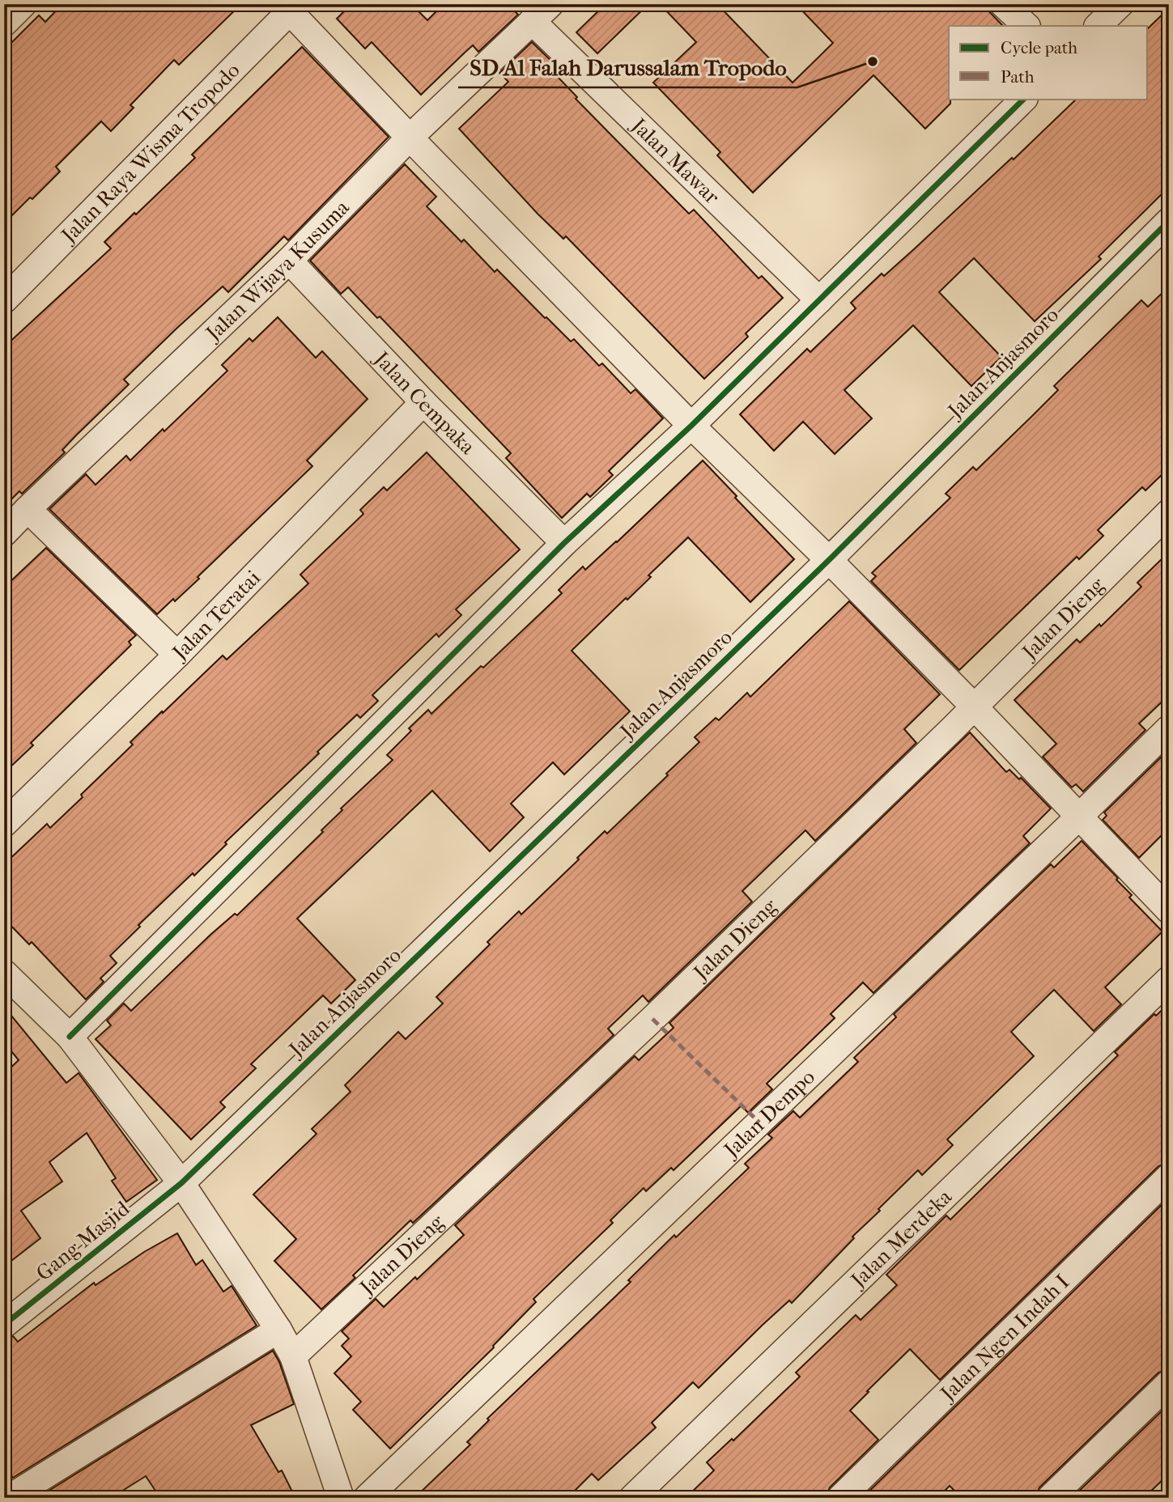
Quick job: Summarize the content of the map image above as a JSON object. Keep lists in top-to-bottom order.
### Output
{
  "streets": {
    "street": [
      "Jalan Raya Wisma Tropodo",
      "Jalan Mawar",
      "Jalan Wijaya Kusuma",
      "Jalan Anjasmoro",
      "Jalan Cempaka",
      "Jalan Teratai",
      "Jalan Dieng",
      "Jalan Dempo",
      "Jalan Merdeka",
      "Gang Masjid",
      "Jalan Ngen Indah I"
    ]
  },
  "crossings": [
    ["Jalan Mawar", "Jalan Wijaya Kusuma"],
    ["Jalan Wijaya Kusuma", "Jalan Cempaka"],
    ["Jalan Anjasmoro", "Gang Masjid"],
    ["Jalan Cempaka", "Jalan Teratai"]
  ],
  "places": ["SD Al Falah Darussalam Tropodo"],
  "legend": ["Cycle path", "Path"]
}
